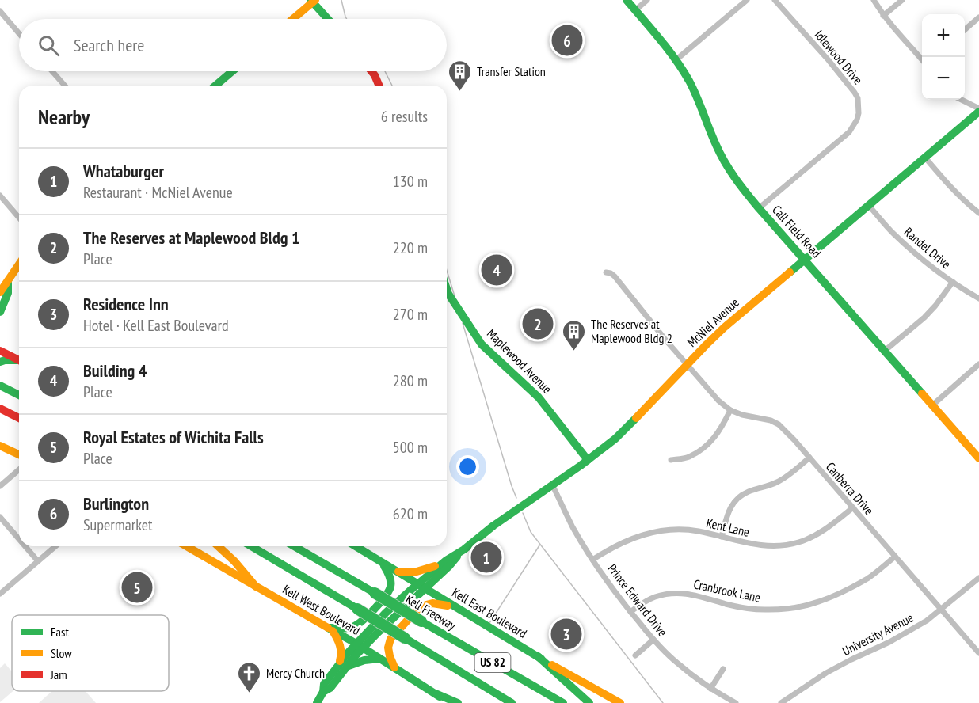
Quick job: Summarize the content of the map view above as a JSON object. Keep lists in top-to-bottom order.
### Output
{
  "streets": {
    "main road": [
      "Call Field Road",
      "McNiel Avenue",
      "Maplewood Avenue",
      "Kell West Boulevard",
      "Kell Freeway",
      "Kell East Boulevard",
      "US 82"
    ],
    "street": [
      "Idlewood Drive",
      "Randel Drive",
      "Canberra Drive",
      "Kent Lane",
      "Cranbrook Lane",
      "Prince Edward Drive",
      "University Avenue"
    ]
  },
  "crossings": [
    ["Idlewood Drive", "Call Field Road"],
    ["Call Field Road", "McNiel Avenue"],
    ["Randel Drive", "McNiel Avenue"],
    ["McNiel Avenue", "Maplewood Avenue"],
    ["McNiel Avenue", "Canberra Drive"],
    ["McNiel Avenue", "Prince Edward Drive"],
    ["McNiel Avenue", "Kell West Boulevard"],
    ["McNiel Avenue", "Kell East Boulevard"],
    ["Canberra Drive", "Kent Lane"],
    ["Canberra Drive", "Cranbrook Lane"],
    ["Canberra Drive", "University Avenue"],
    ["Kent Lane", "Prince Edward Drive"],
    ["Cranbrook Lane", "Prince Edward Drive"]
  ],
  "places": {
    "building": ["Transfer Station", "The Reserves at Maplewood Bldg 2"],
    "church": ["Mercy Church"]
  },
  "legend": ["Fast", "Slow", "Jam"],
  "page": {
    "map_buttons": ["+", "−"],
    "search": "Search here",
    "pins": [
      "6",
      "4",
      "2",
      "1",
      "5",
      "3"
    ],
    "heading": ["Nearby", "6 results"],
    "list": [
      {
        "mark": "1",
        "name": "Whataburger",
        "note": "Restaurant · McNiel Avenue",
        "value": "130 m"
      },
      {
        "mark": "2",
        "name": "The Reserves at Maplewood Bldg 1",
        "note": "Place",
        "value": "220 m"
      },
      {
        "mark": "3",
        "name": "Residence Inn",
        "note": "Hotel · Kell East Boulevard",
        "value": "270 m"
      },
      {
        "mark": "4",
        "name": "Building 4",
        "note": "Place",
        "value": "280 m"
      },
      {
        "mark": "5",
        "name": "Royal Estates of Wichita Falls",
        "note": "Place",
        "value": "500 m"
      },
      {
        "mark": "6",
        "name": "Burlington",
        "note": "Supermarket",
        "value": "620 m"
      }
    ]
  }
}
